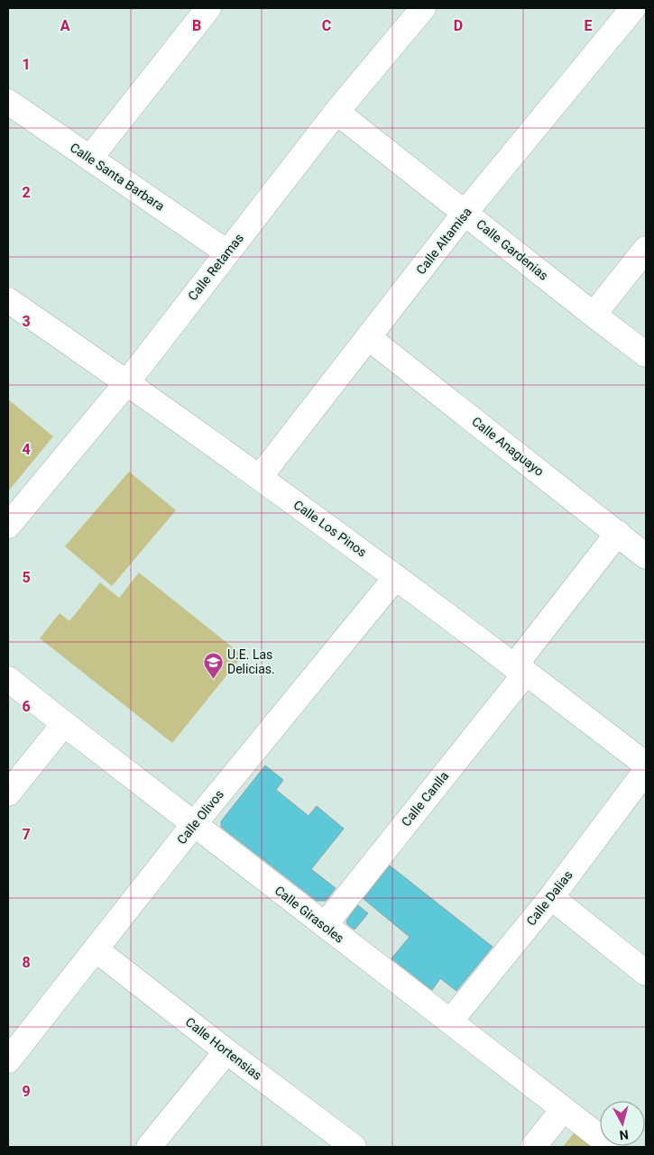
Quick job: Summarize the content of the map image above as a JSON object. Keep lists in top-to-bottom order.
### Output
{
  "streets": {
    "street": [
      "Calle Santa Barbara",
      "Calle Altamisa",
      "Calle Gardenias",
      "Calle Retamas",
      "Calle Anaguayo",
      "Calle Los Pinos",
      "Calle Canlla",
      "Calle Olivos",
      "Calle Dalias",
      "Calle Girasoles",
      "Calle Hortensias"
    ]
  },
  "crossings": [
    ["Calle Santa Barbara", "Calle Retamas"],
    ["Calle Altamisa", "Calle Gardenias"],
    ["Calle Altamisa", "Calle Anaguayo"],
    ["Calle Altamisa", "Calle Los Pinos"],
    ["Calle Gardenias", "Calle Retamas"],
    ["Calle Retamas", "Calle Los Pinos"],
    ["Calle Anaguayo", "Calle Canlla"],
    ["Calle Los Pinos", "Calle Canlla"],
    ["Calle Los Pinos", "Calle Olivos"],
    ["Calle Canlla", "Calle Girasoles"],
    ["Calle Olivos", "Calle Girasoles"],
    ["Calle Olivos", "Calle Hortensias"],
    ["Calle Dalias", "Calle Girasoles"]
  ],
  "places": {
    "school or university": ["U.E. Las Delicias."]
  },
  "north": "bottom",
  "grid": {
    "columns": [
      "A",
      "B",
      "C",
      "D",
      "E"
    ],
    "rows": [
      "1",
      "2",
      "3",
      "4",
      "5",
      "6",
      "7",
      "8",
      "9"
    ]
  }
}
